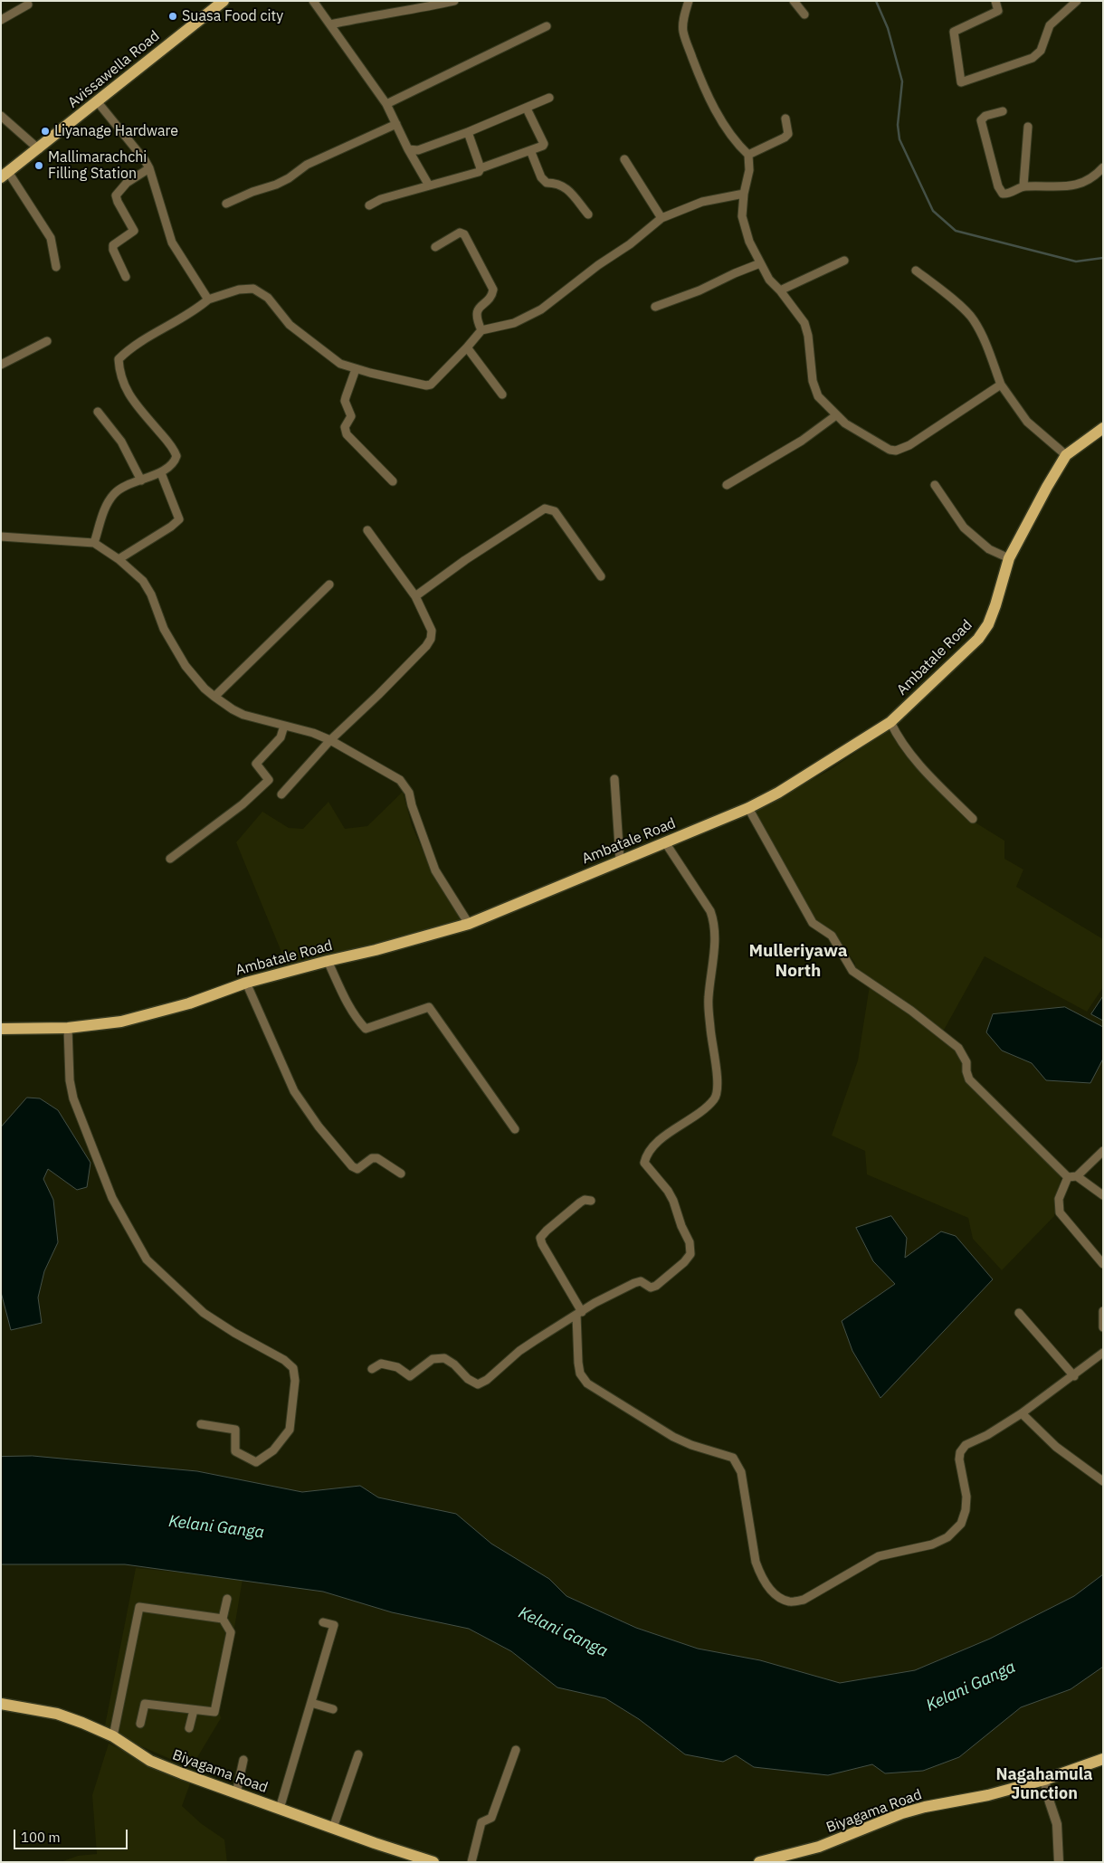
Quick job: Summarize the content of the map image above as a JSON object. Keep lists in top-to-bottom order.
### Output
{
  "streets": {
    "main road": ["Avissawella Road", "Ambatale Road", "Biyagama Road"]
  },
  "districts": ["Mulleriyawa North", "Nagahamula Junction"],
  "water": ["Kelani Ganga"],
  "places": ["Suasa Food city", "Liyanage Hardware", "Mallimarachchi Filling Station"],
  "scale_bar": "100 m"
}
